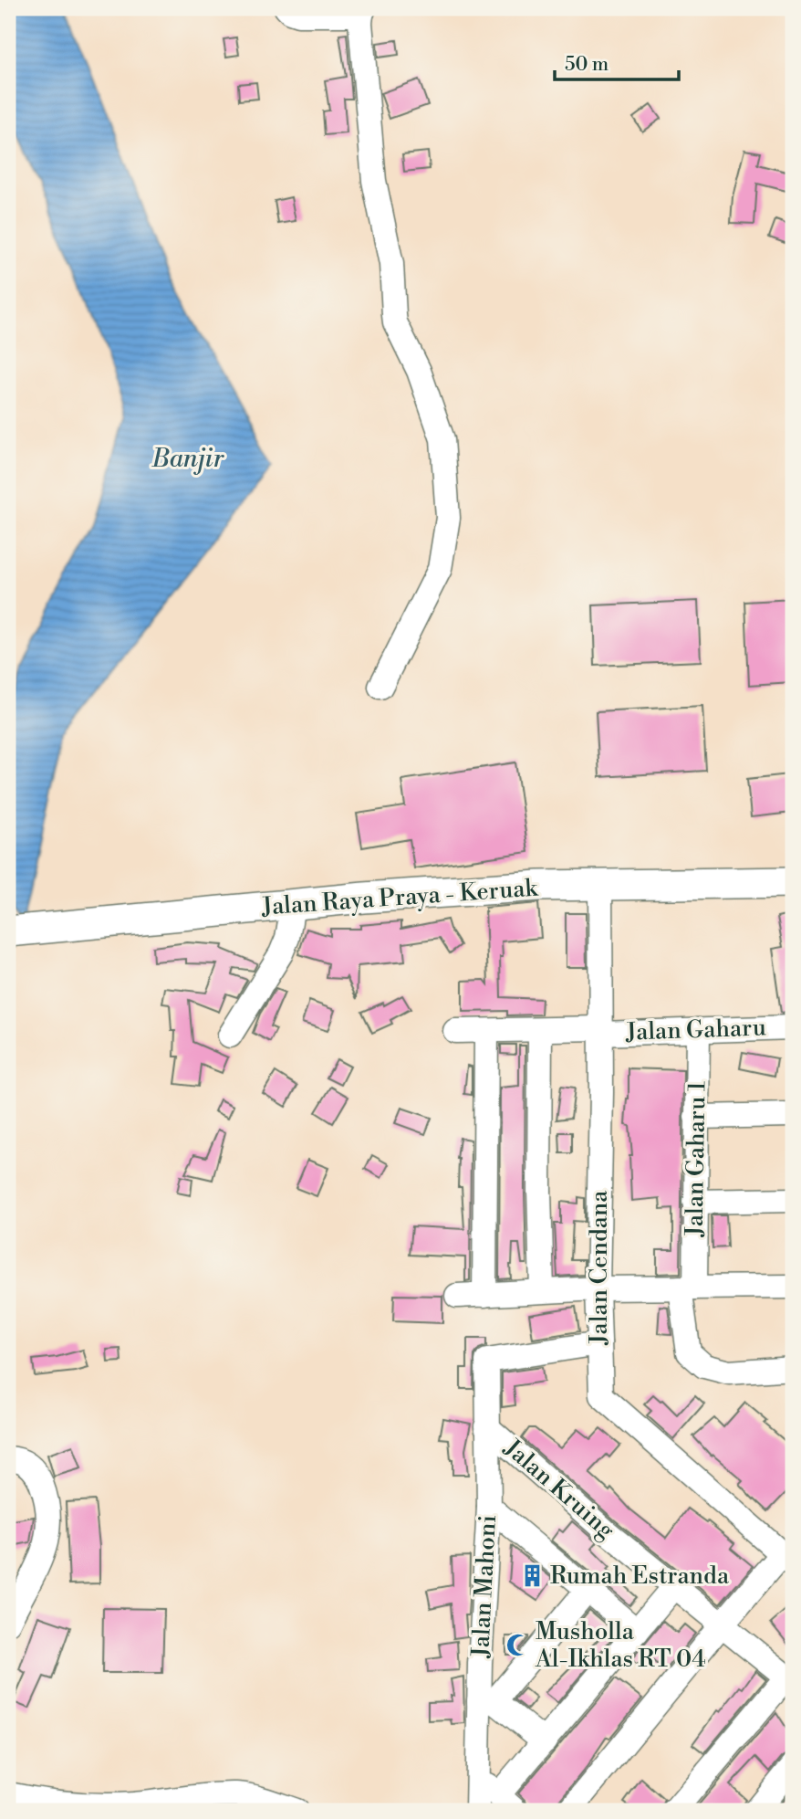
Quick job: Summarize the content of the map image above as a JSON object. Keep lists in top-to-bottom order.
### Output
{
  "streets": {
    "main road": ["Jalan Raya Praya - Keruak"],
    "street": [
      "Jalan Gaharu",
      "Jalan Gaharu 1",
      "Jalan Cendana",
      "Jalan Kruing",
      "Jalan Mahoni"
    ]
  },
  "crossings": [
    ["Jalan Raya Praya - Keruak", "Jalan Cendana"],
    ["Jalan Gaharu", "Jalan Gaharu 1"],
    ["Jalan Gaharu", "Jalan Cendana"],
    ["Jalan Cendana", "Jalan Mahoni"],
    ["Jalan Kruing", "Jalan Mahoni"]
  ],
  "water": ["Banjir"],
  "places": {
    "building": ["Rumah Estranda"],
    "mosque": ["Musholla Al-Ikhlas RT 04"]
  },
  "scale_bar": "50 m"
}
